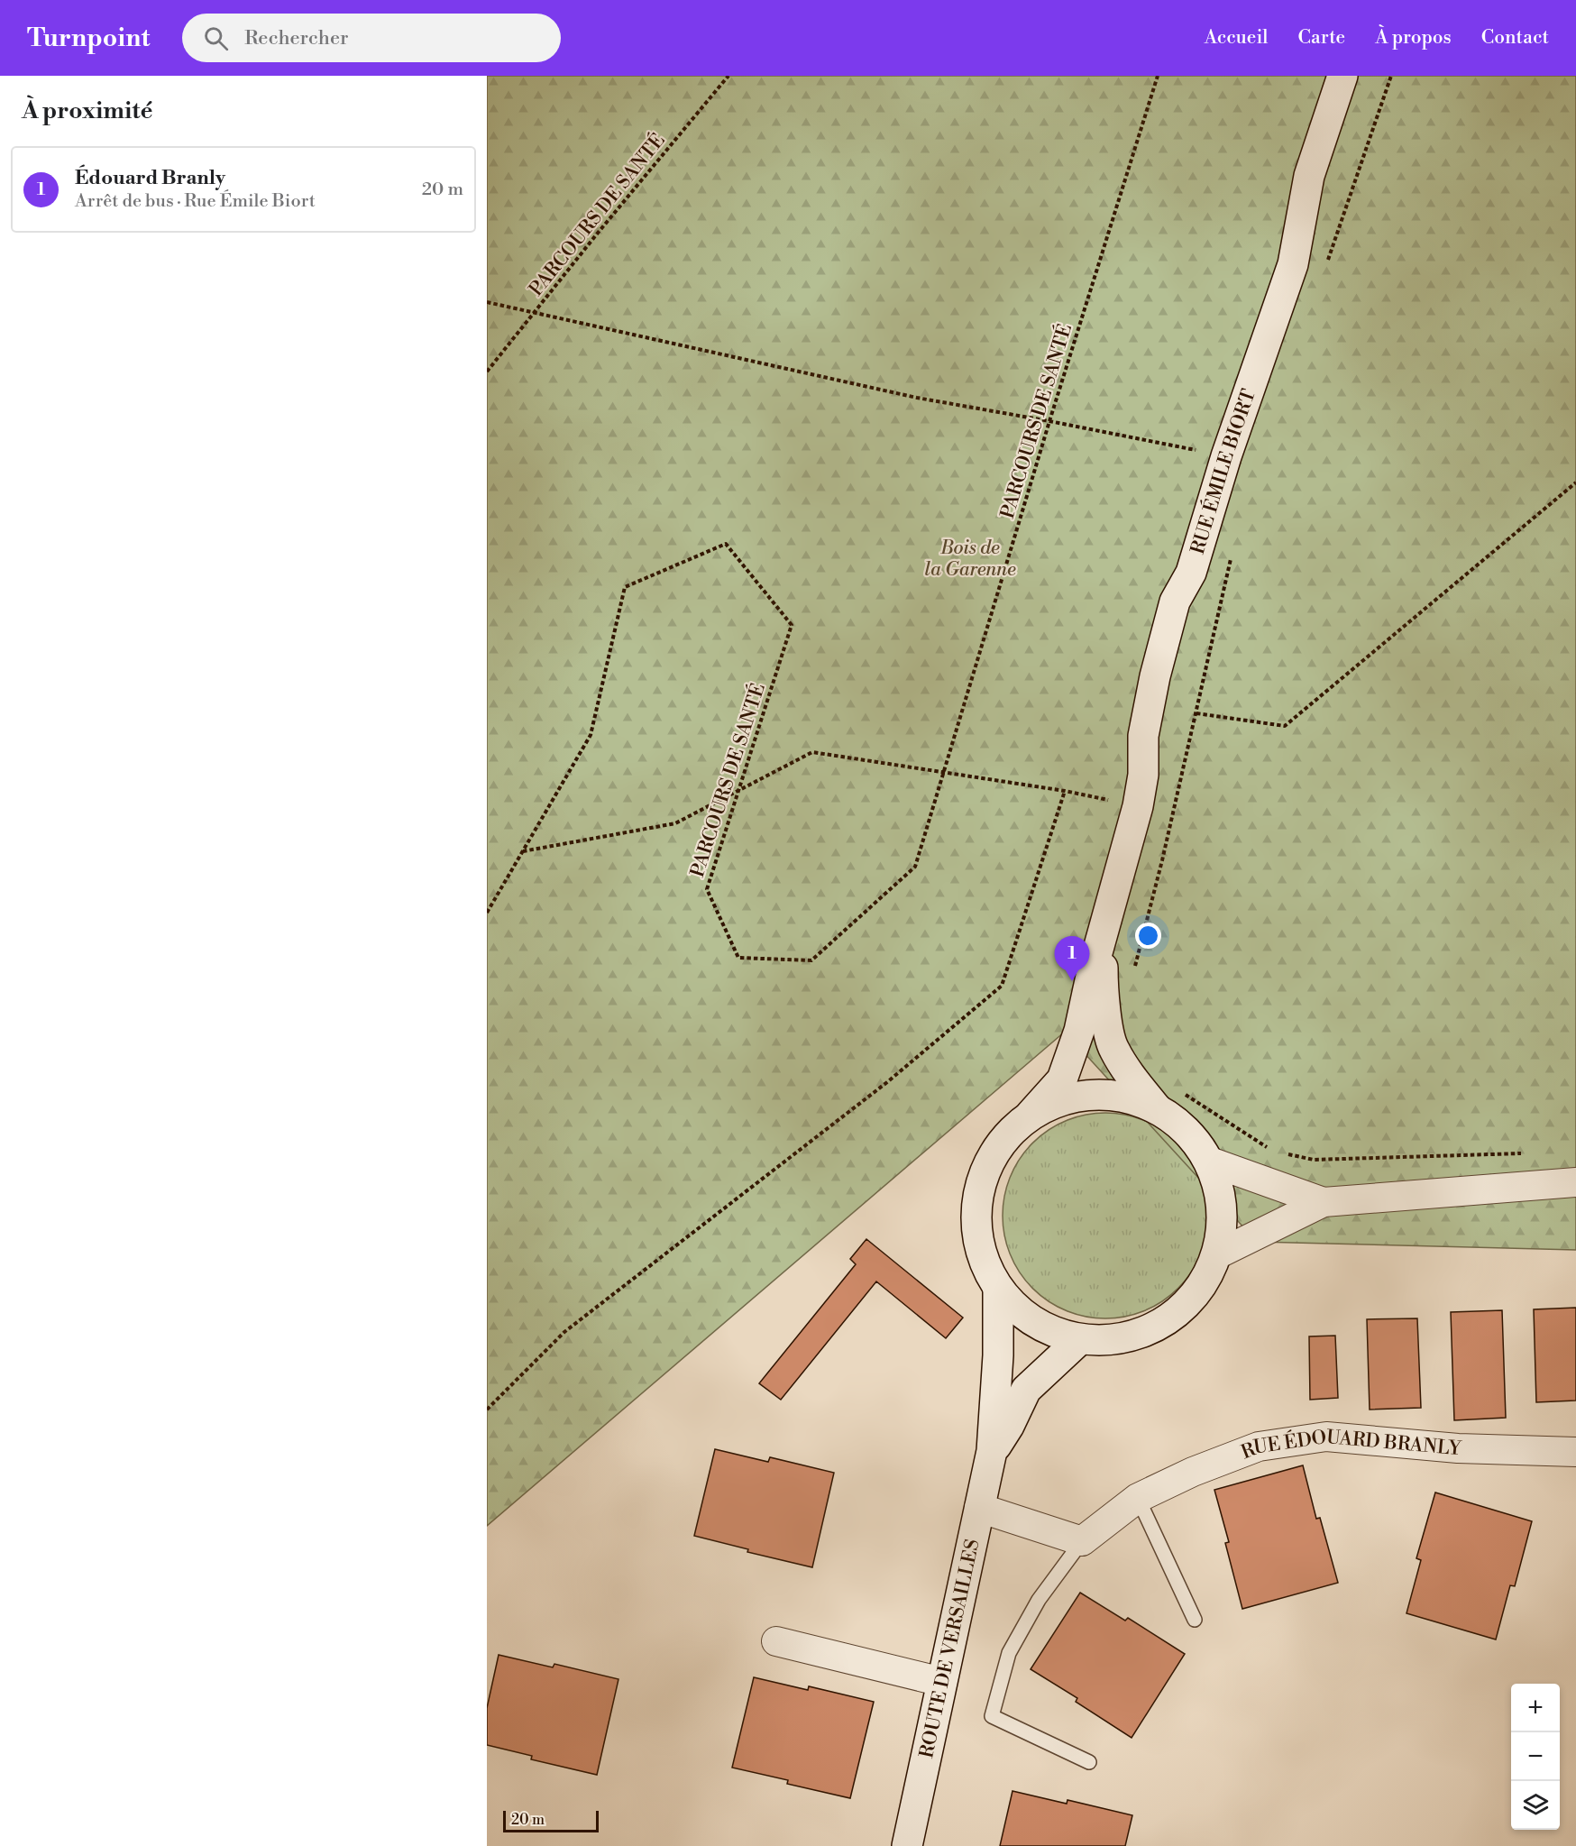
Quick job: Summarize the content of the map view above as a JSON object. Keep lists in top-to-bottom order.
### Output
{
  "streets": {
    "street": ["RUE ÉMILE BIORT", "RUE ÉDOUARD BRANLY", "ROUTE DE VERSAILLES"],
    "path": ["PARCOURS DE SANTÉ"]
  },
  "parks": ["Bois de la Garenne"],
  "scale_bar": "20 m",
  "page": {
    "header": "Turnpoint",
    "search": "Rechercher",
    "nav": [
      "Accueil",
      "Carte",
      "À propos",
      "Contact"
    ],
    "heading": "À proximité",
    "list": [
      {
        "mark": "1",
        "name": "Édouard Branly",
        "note": "Arrêt de bus · Rue Émile Biort",
        "value": "20 m"
      }
    ],
    "pins": "1",
    "map_buttons": ["+", "−"],
    "scale": "20 m"
  }
}
